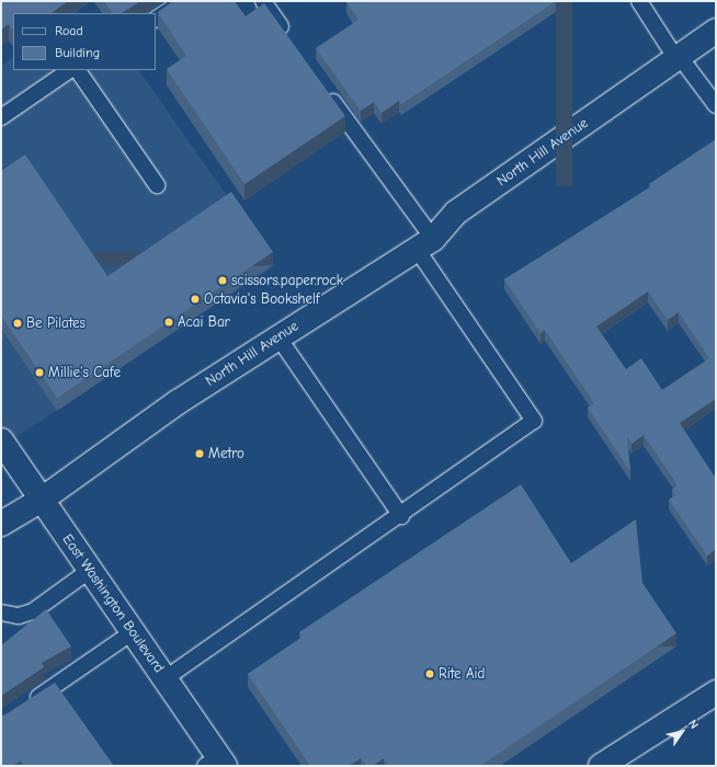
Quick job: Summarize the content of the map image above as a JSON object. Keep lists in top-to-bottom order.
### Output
{
  "streets": {
    "street": ["North Hill Avenue", "East Washington Boulevard"]
  },
  "crossings": [
    ["North Hill Avenue", "East Washington Boulevard"]
  ],
  "places": [
    "scissors.paper.rock",
    "Octavia's Bookshelf",
    "Acai Bar",
    "Be Pilates",
    "Millie's Cafe",
    "Metro",
    "Rite Aid"
  ],
  "legend": ["Road", "Building"],
  "north": "top right"
}
